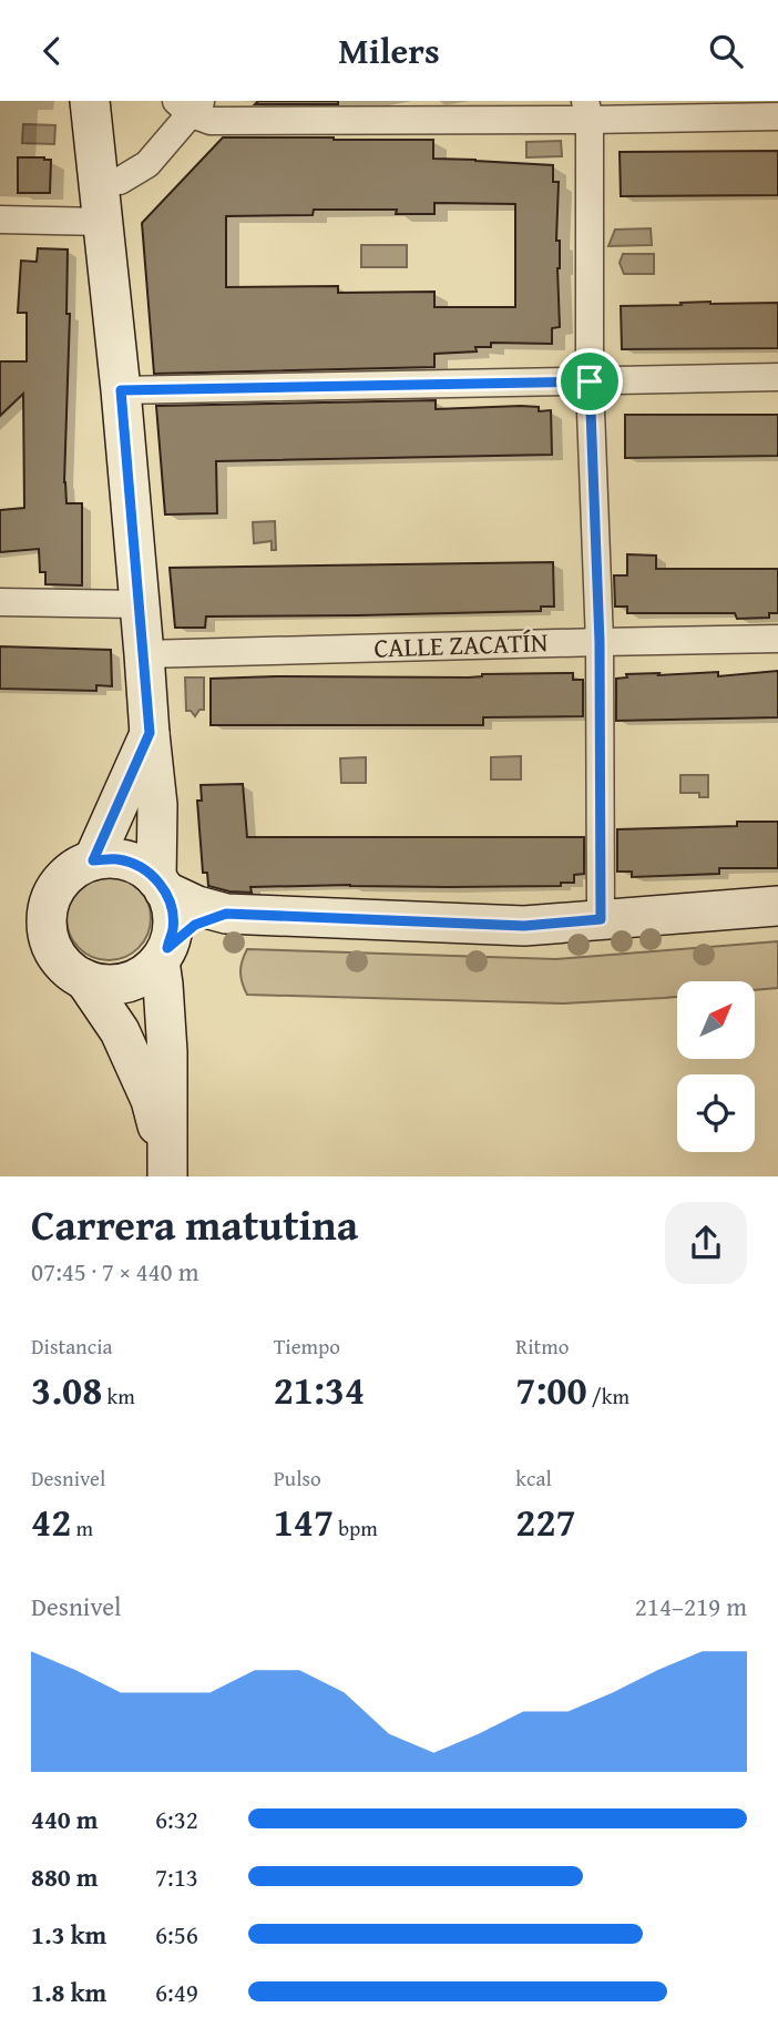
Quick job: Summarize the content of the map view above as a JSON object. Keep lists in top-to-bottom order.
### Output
{
  "streets": {
    "street": ["CALLE ZACATÍN"]
  },
  "north": "top right",
  "page": {
    "header": "Milers",
    "heading": ["Carrera matutina", "07:45 · 7 × 440 m"],
    "stats": [
      ["Distancia", "3.08 km"],
      ["Tiempo", "21:34"],
      ["Ritmo", "7:00 /km"],
      ["Desnivel", "42 m"],
      ["Pulso", "147 bpm"],
      ["kcal", "227"]
    ],
    "chart": ["Desnivel", "214–219 m"],
    "list": [
      {
        "name": "440 m",
        "note": "6:32"
      },
      {
        "name": "880 m",
        "note": "7:13"
      },
      {
        "name": "1.3 km",
        "note": "6:56"
      },
      {
        "name": "1.8 km",
        "note": "6:49"
      }
    ]
  }
}
